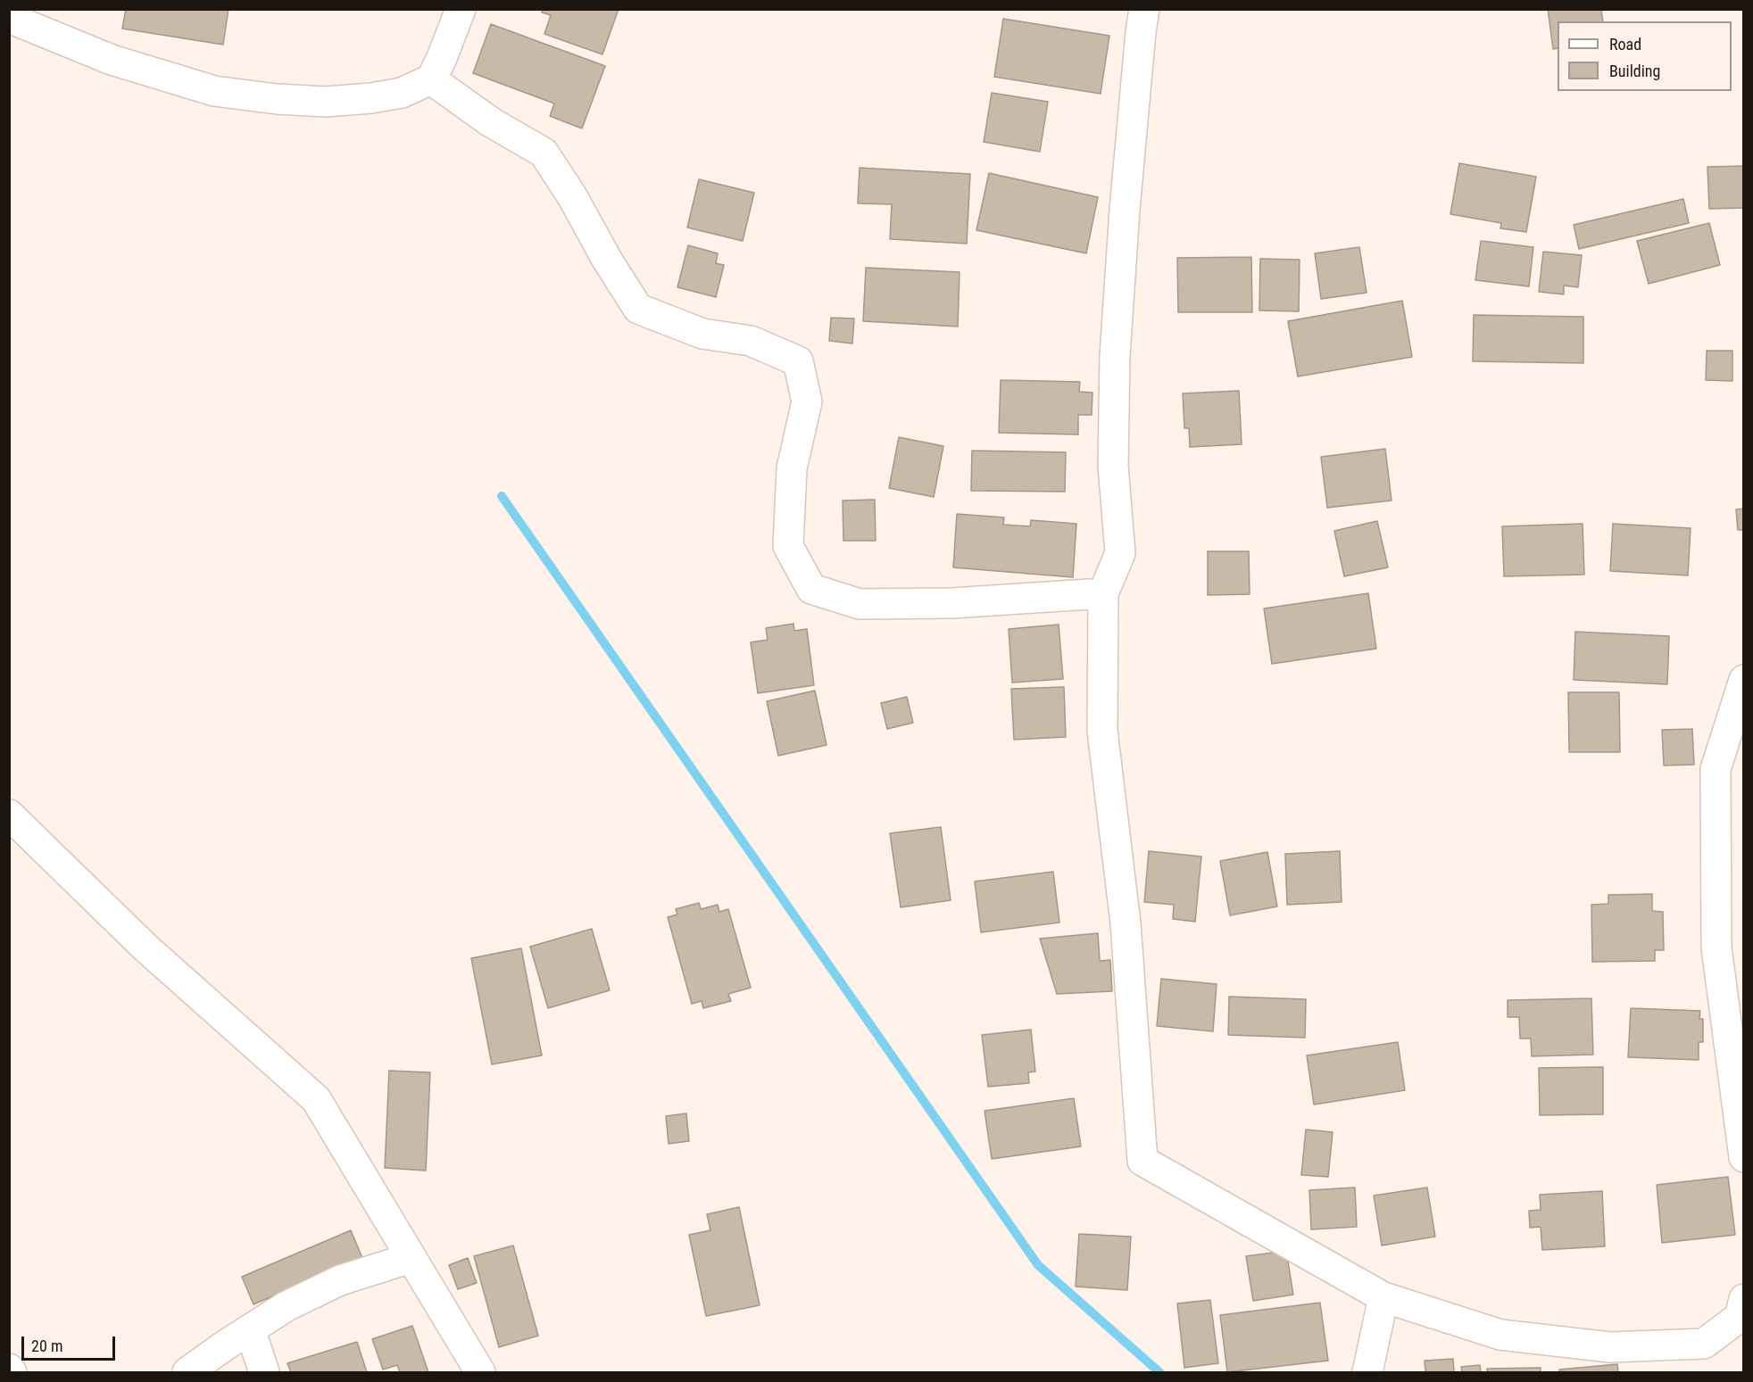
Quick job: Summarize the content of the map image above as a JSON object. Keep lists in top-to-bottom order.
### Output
{
  "legend": ["Road", "Building"],
  "scale_bar": "20 m"
}
